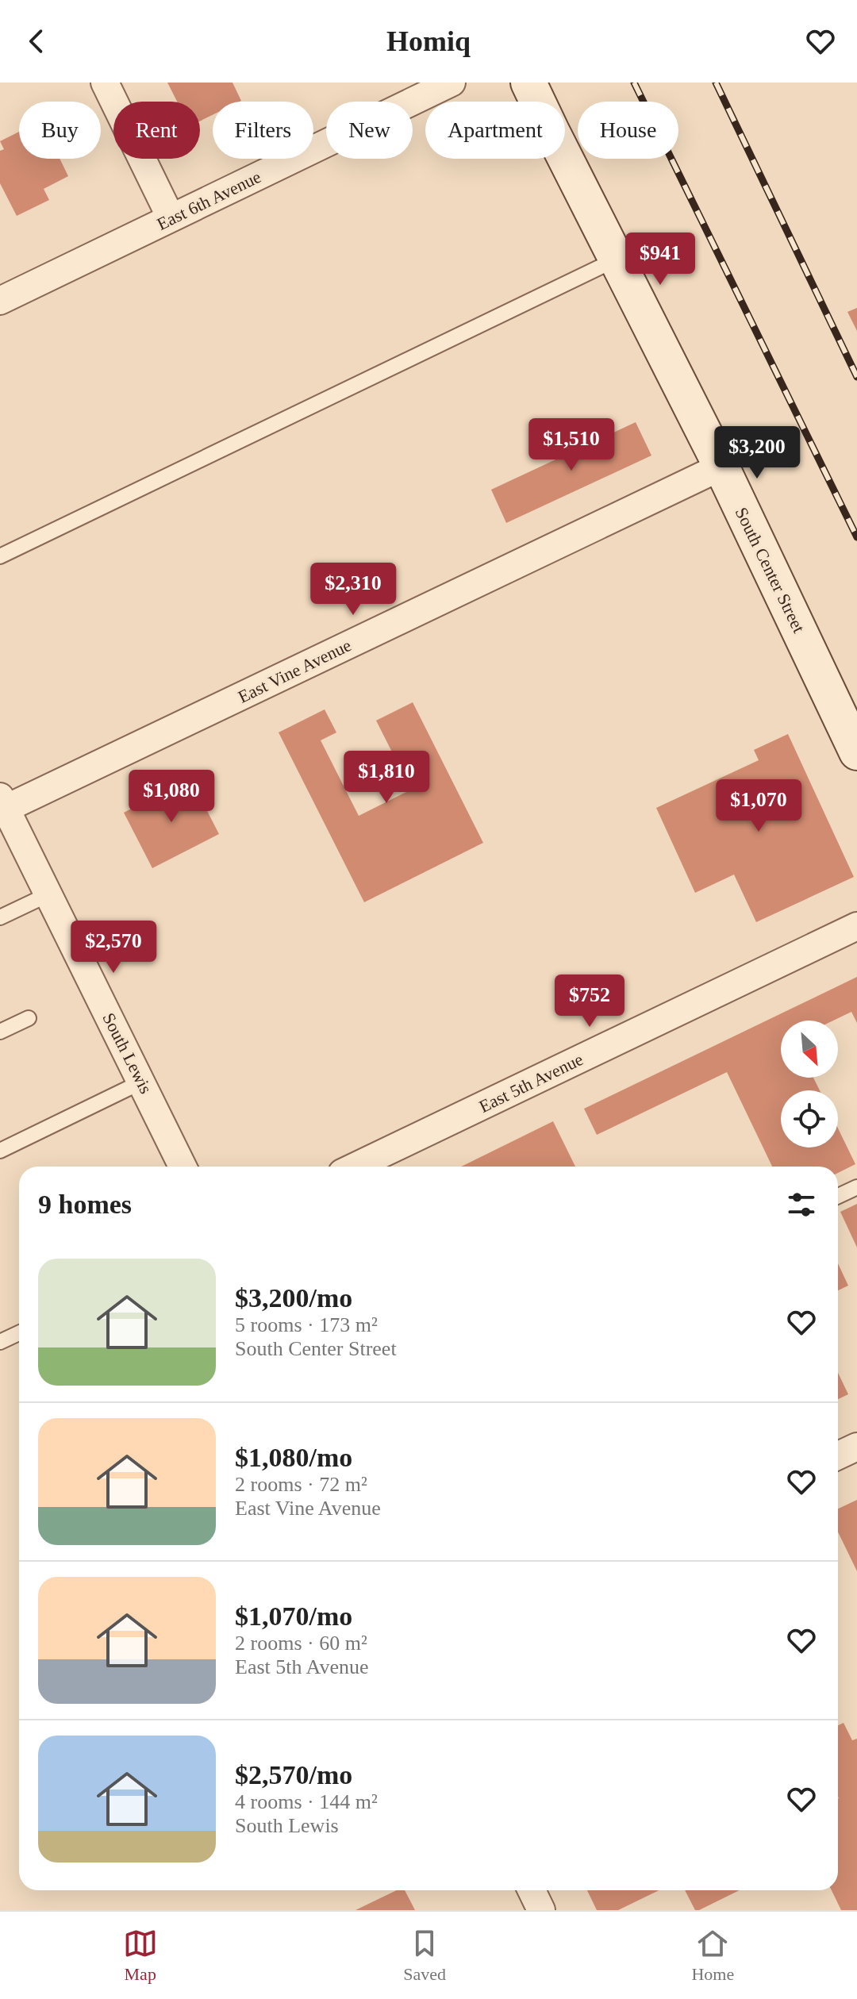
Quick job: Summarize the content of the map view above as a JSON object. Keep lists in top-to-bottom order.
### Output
{
  "streets": {
    "street": [
      "East 6th Avenue",
      "South Center Street",
      "East Vine Avenue",
      "South Lewis",
      "East 5th Avenue"
    ]
  },
  "crossings": [
    ["South Center Street", "East Vine Avenue"],
    ["East Vine Avenue", "South Lewis"]
  ],
  "north": "bottom right",
  "page": {
    "header": "Homiq",
    "chip": [
      "Buy",
      "Rent",
      "Filters",
      "New",
      "Apartment",
      "House"
    ],
    "price": [
      "$941",
      "$1,510",
      "$3,200",
      "$2,310",
      "$1,810",
      "$1,080",
      "$1,070",
      "$2,570",
      "$752"
    ],
    "heading": "9 homes",
    "list": [
      {
        "name": "$3,200/mo",
        "note": "5 rooms · 173 m² · South Center Street"
      },
      {
        "name": "$1,080/mo",
        "note": "2 rooms · 72 m² · East Vine Avenue"
      },
      {
        "name": "$1,070/mo",
        "note": "2 rooms · 60 m² · East 5th Avenue"
      },
      {
        "name": "$2,570/mo",
        "note": "4 rooms · 144 m² · South Lewis"
      }
    ],
    "tabs": ["Map", "Saved", "Home"]
  }
}
